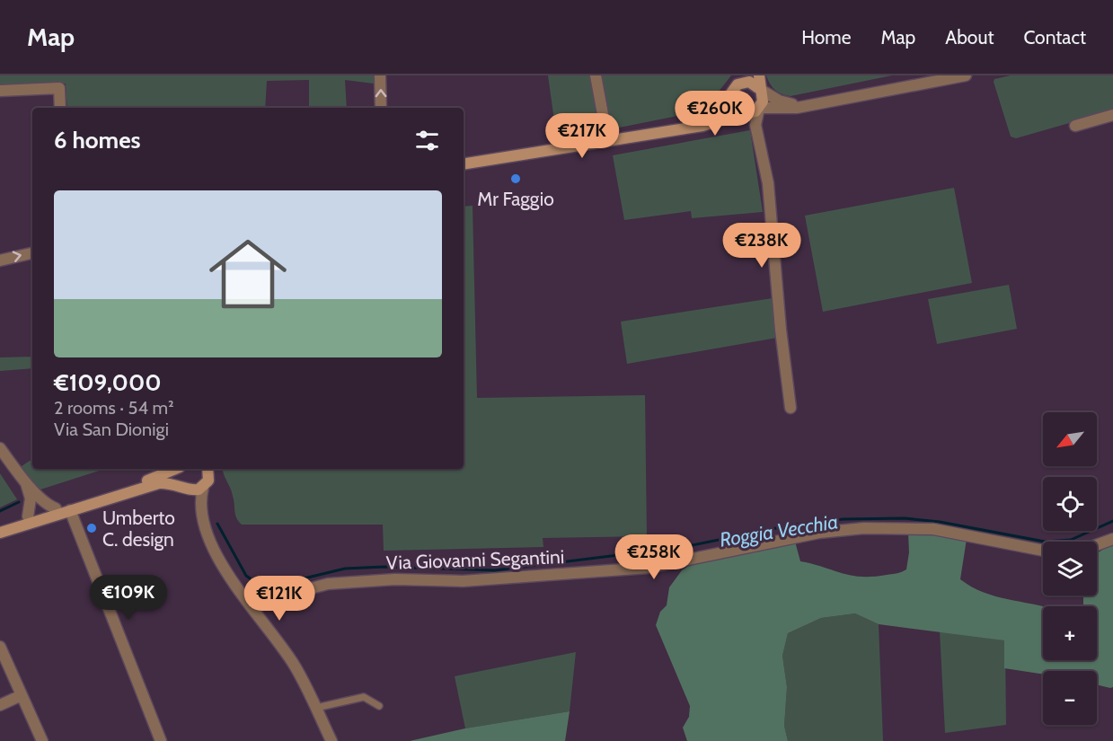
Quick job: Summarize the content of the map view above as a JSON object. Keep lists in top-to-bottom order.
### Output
{
  "streets": {
    "street": ["Via Giovanni Segantini"]
  },
  "water": ["Roggia Vecchia"],
  "places": ["Mr Faggio", "Umberto C. design"],
  "north": "bottom left",
  "page": {
    "header": "Map",
    "nav": [
      "Home",
      "Map",
      "About",
      "Contact"
    ],
    "price": [
      "€260K",
      "€217K",
      "€238K",
      "€258K",
      "€109K",
      "€121K"
    ],
    "heading": "6 homes",
    "list": [
      {
        "name": "€109,000",
        "note": "2 rooms · 54 m² · Via San Dionigi"
      }
    ],
    "map_buttons": ["+", "−"]
  }
}
